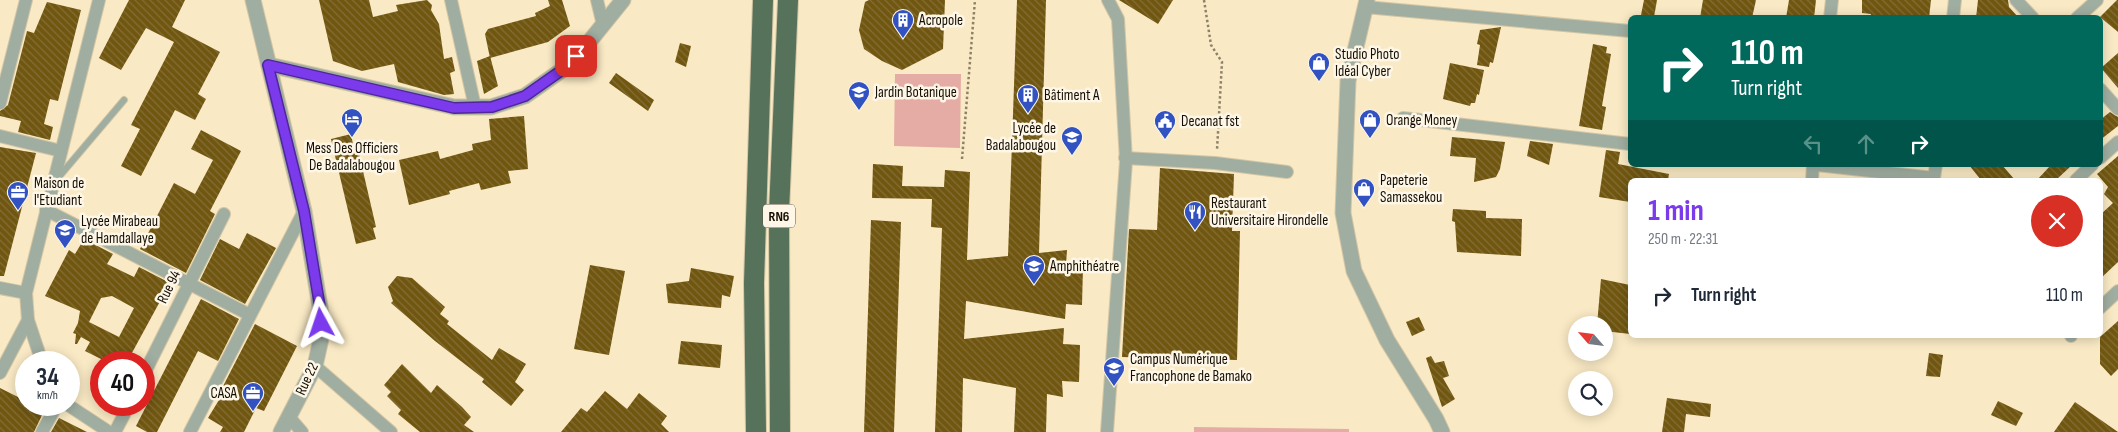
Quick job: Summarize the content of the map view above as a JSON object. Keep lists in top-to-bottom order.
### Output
{
  "streets": {
    "highway": ["RN6"],
    "street": ["Rue 94", "Rue 22"]
  },
  "places": {
    "building": ["Acropole", "Bâtiment A"],
    "shop": ["Studio Photo Idéal Cyber", "Orange Money", "Papeterie Samassekou"],
    "school or university": [
      "Jardin Botanique",
      "Lycée de Badalabougou",
      "Lycée Mirabeau de Hamdallaye",
      "Amphithéatre",
      "Campus Numérique Francophone de Bamako"
    ],
    "hotel": ["Mess Des Officiers De Badalabougou"],
    "public building": ["Decanat fst"],
    "office": ["Maison de l'Etudiant", "CASA"],
    "restaurant": ["Restaurant Universitaire Hirondelle"]
  },
  "north": "top left",
  "page": {
    "turn": ["110 m", "Turn right"],
    "heading": ["1 min", "250 m · 22:31"],
    "list": [
      {
        "name": "Turn right",
        "value": "110 m"
      }
    ],
    "speed": "34 km/h",
    "limit": "40"
  }
}
